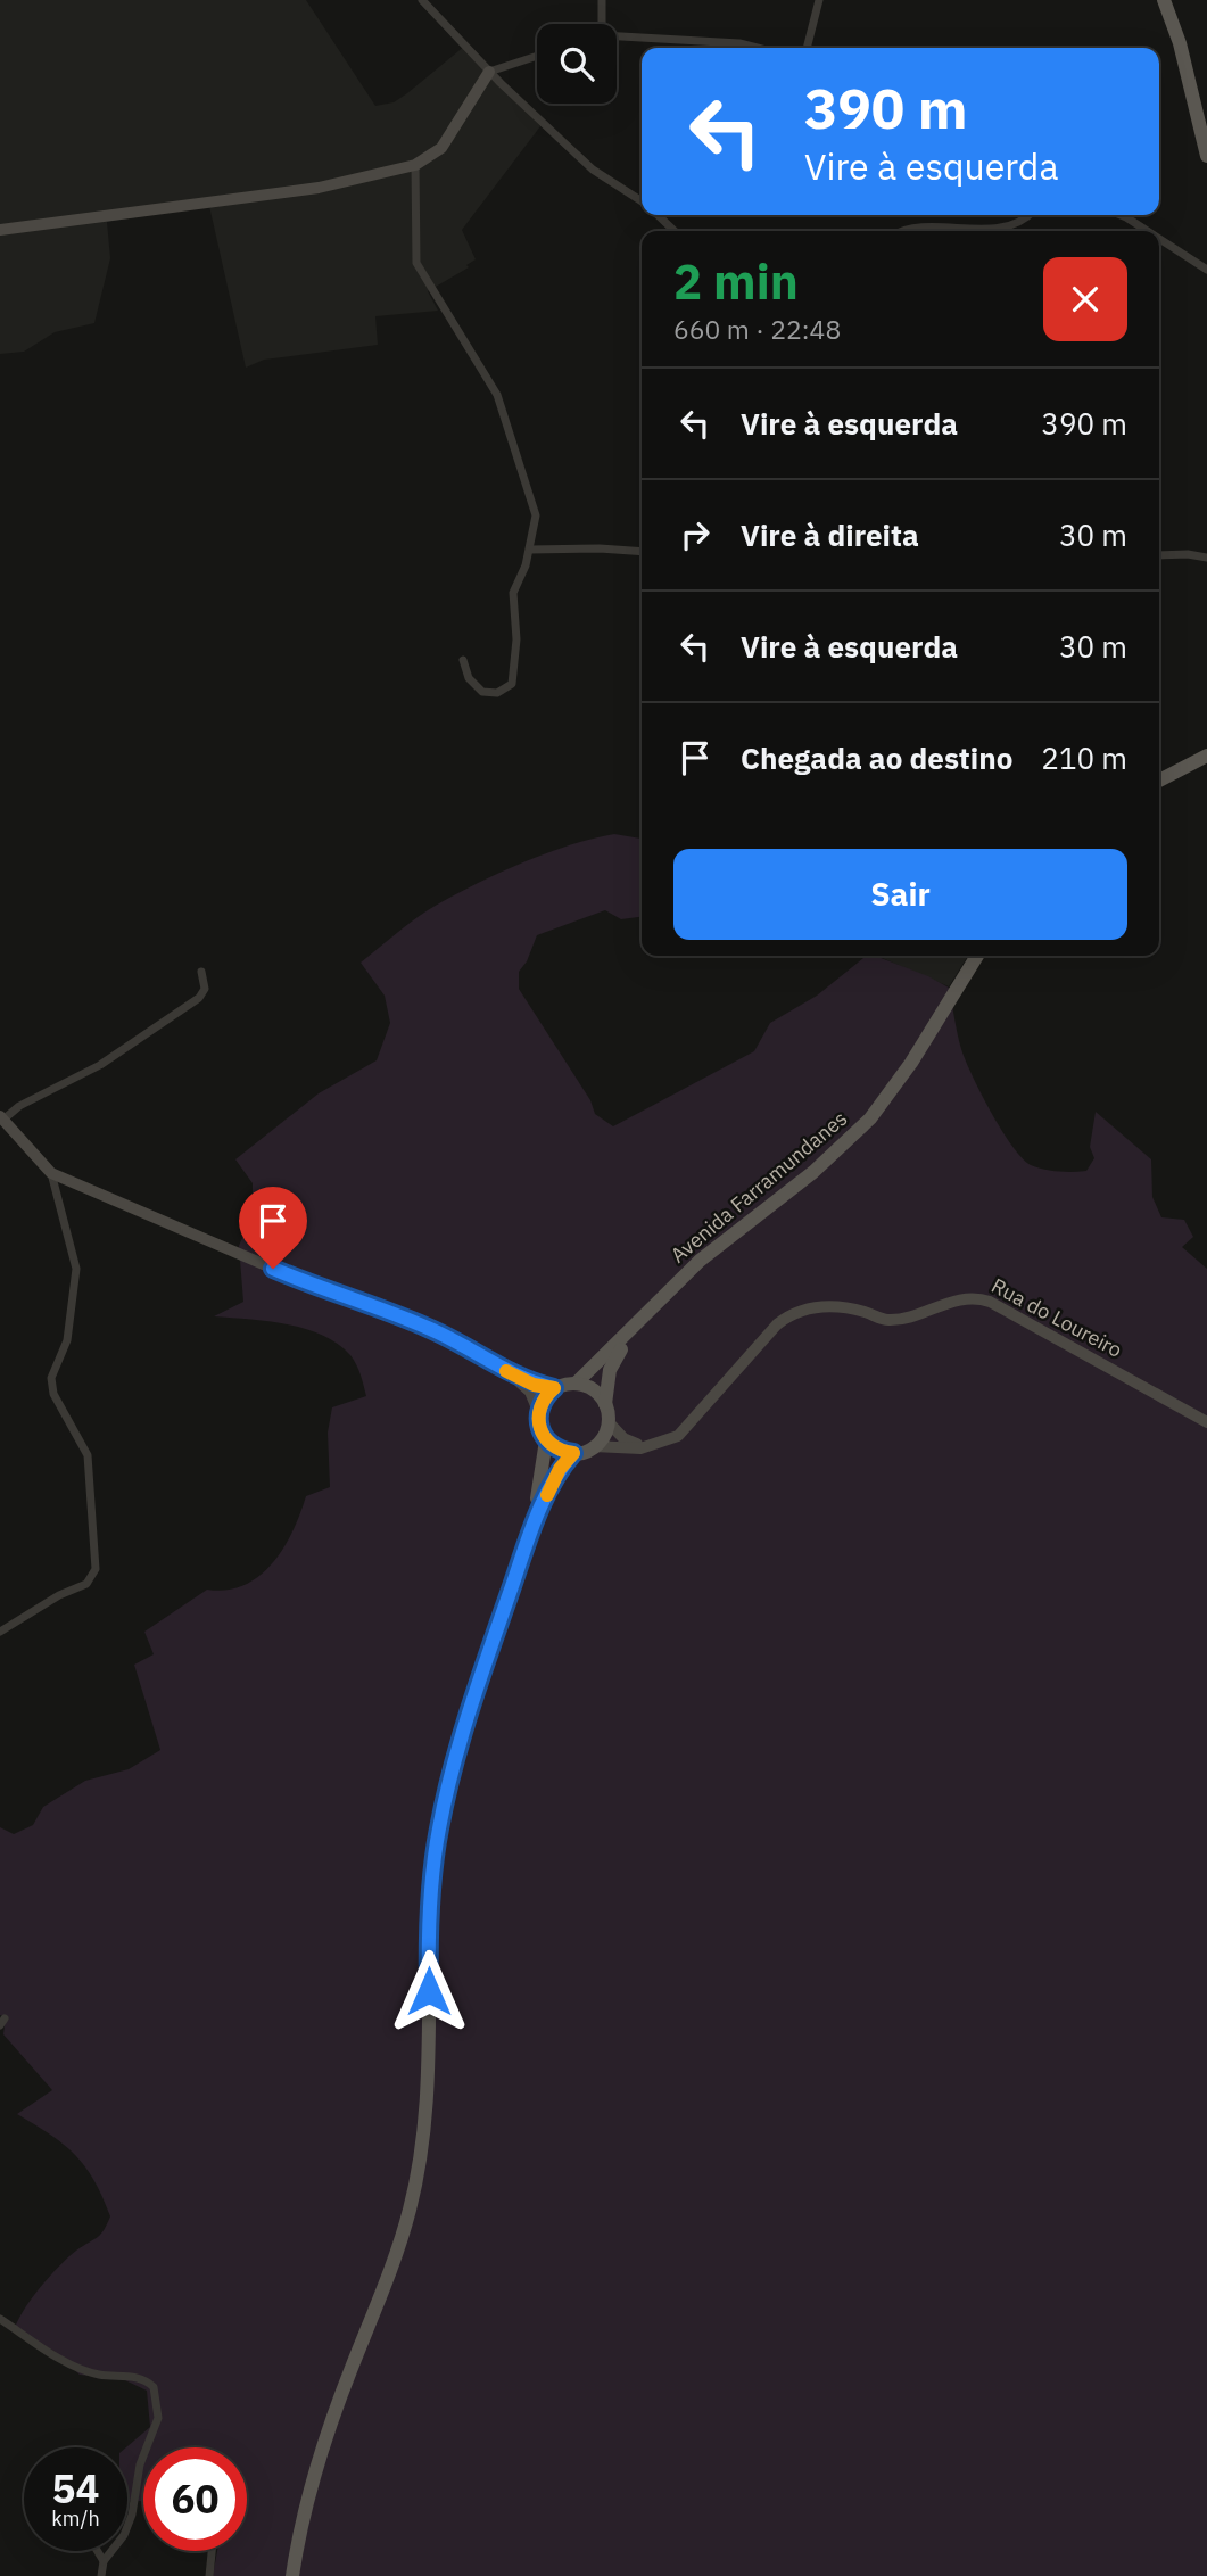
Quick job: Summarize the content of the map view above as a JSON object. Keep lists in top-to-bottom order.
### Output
{
  "streets": {
    "main road": ["Avenida Farramundanes"],
    "street": ["Rua do Loureiro"]
  },
  "crossings": [
    ["Avenida Farramundanes", "Rua do Loureiro"]
  ],
  "page": {
    "turn": ["390 m", "Vire à esquerda"],
    "heading": ["2 min", "660 m · 22:48"],
    "list": [
      {
        "name": "Vire à esquerda",
        "value": "390 m"
      },
      {
        "name": "Vire à direita",
        "value": "30 m"
      },
      {
        "name": "Vire à esquerda",
        "value": "30 m"
      },
      {
        "name": "Chegada ao destino",
        "value": "210 m"
      }
    ],
    "buttons": "Sair",
    "speed": "54 km/h",
    "limit": "60"
  }
}
